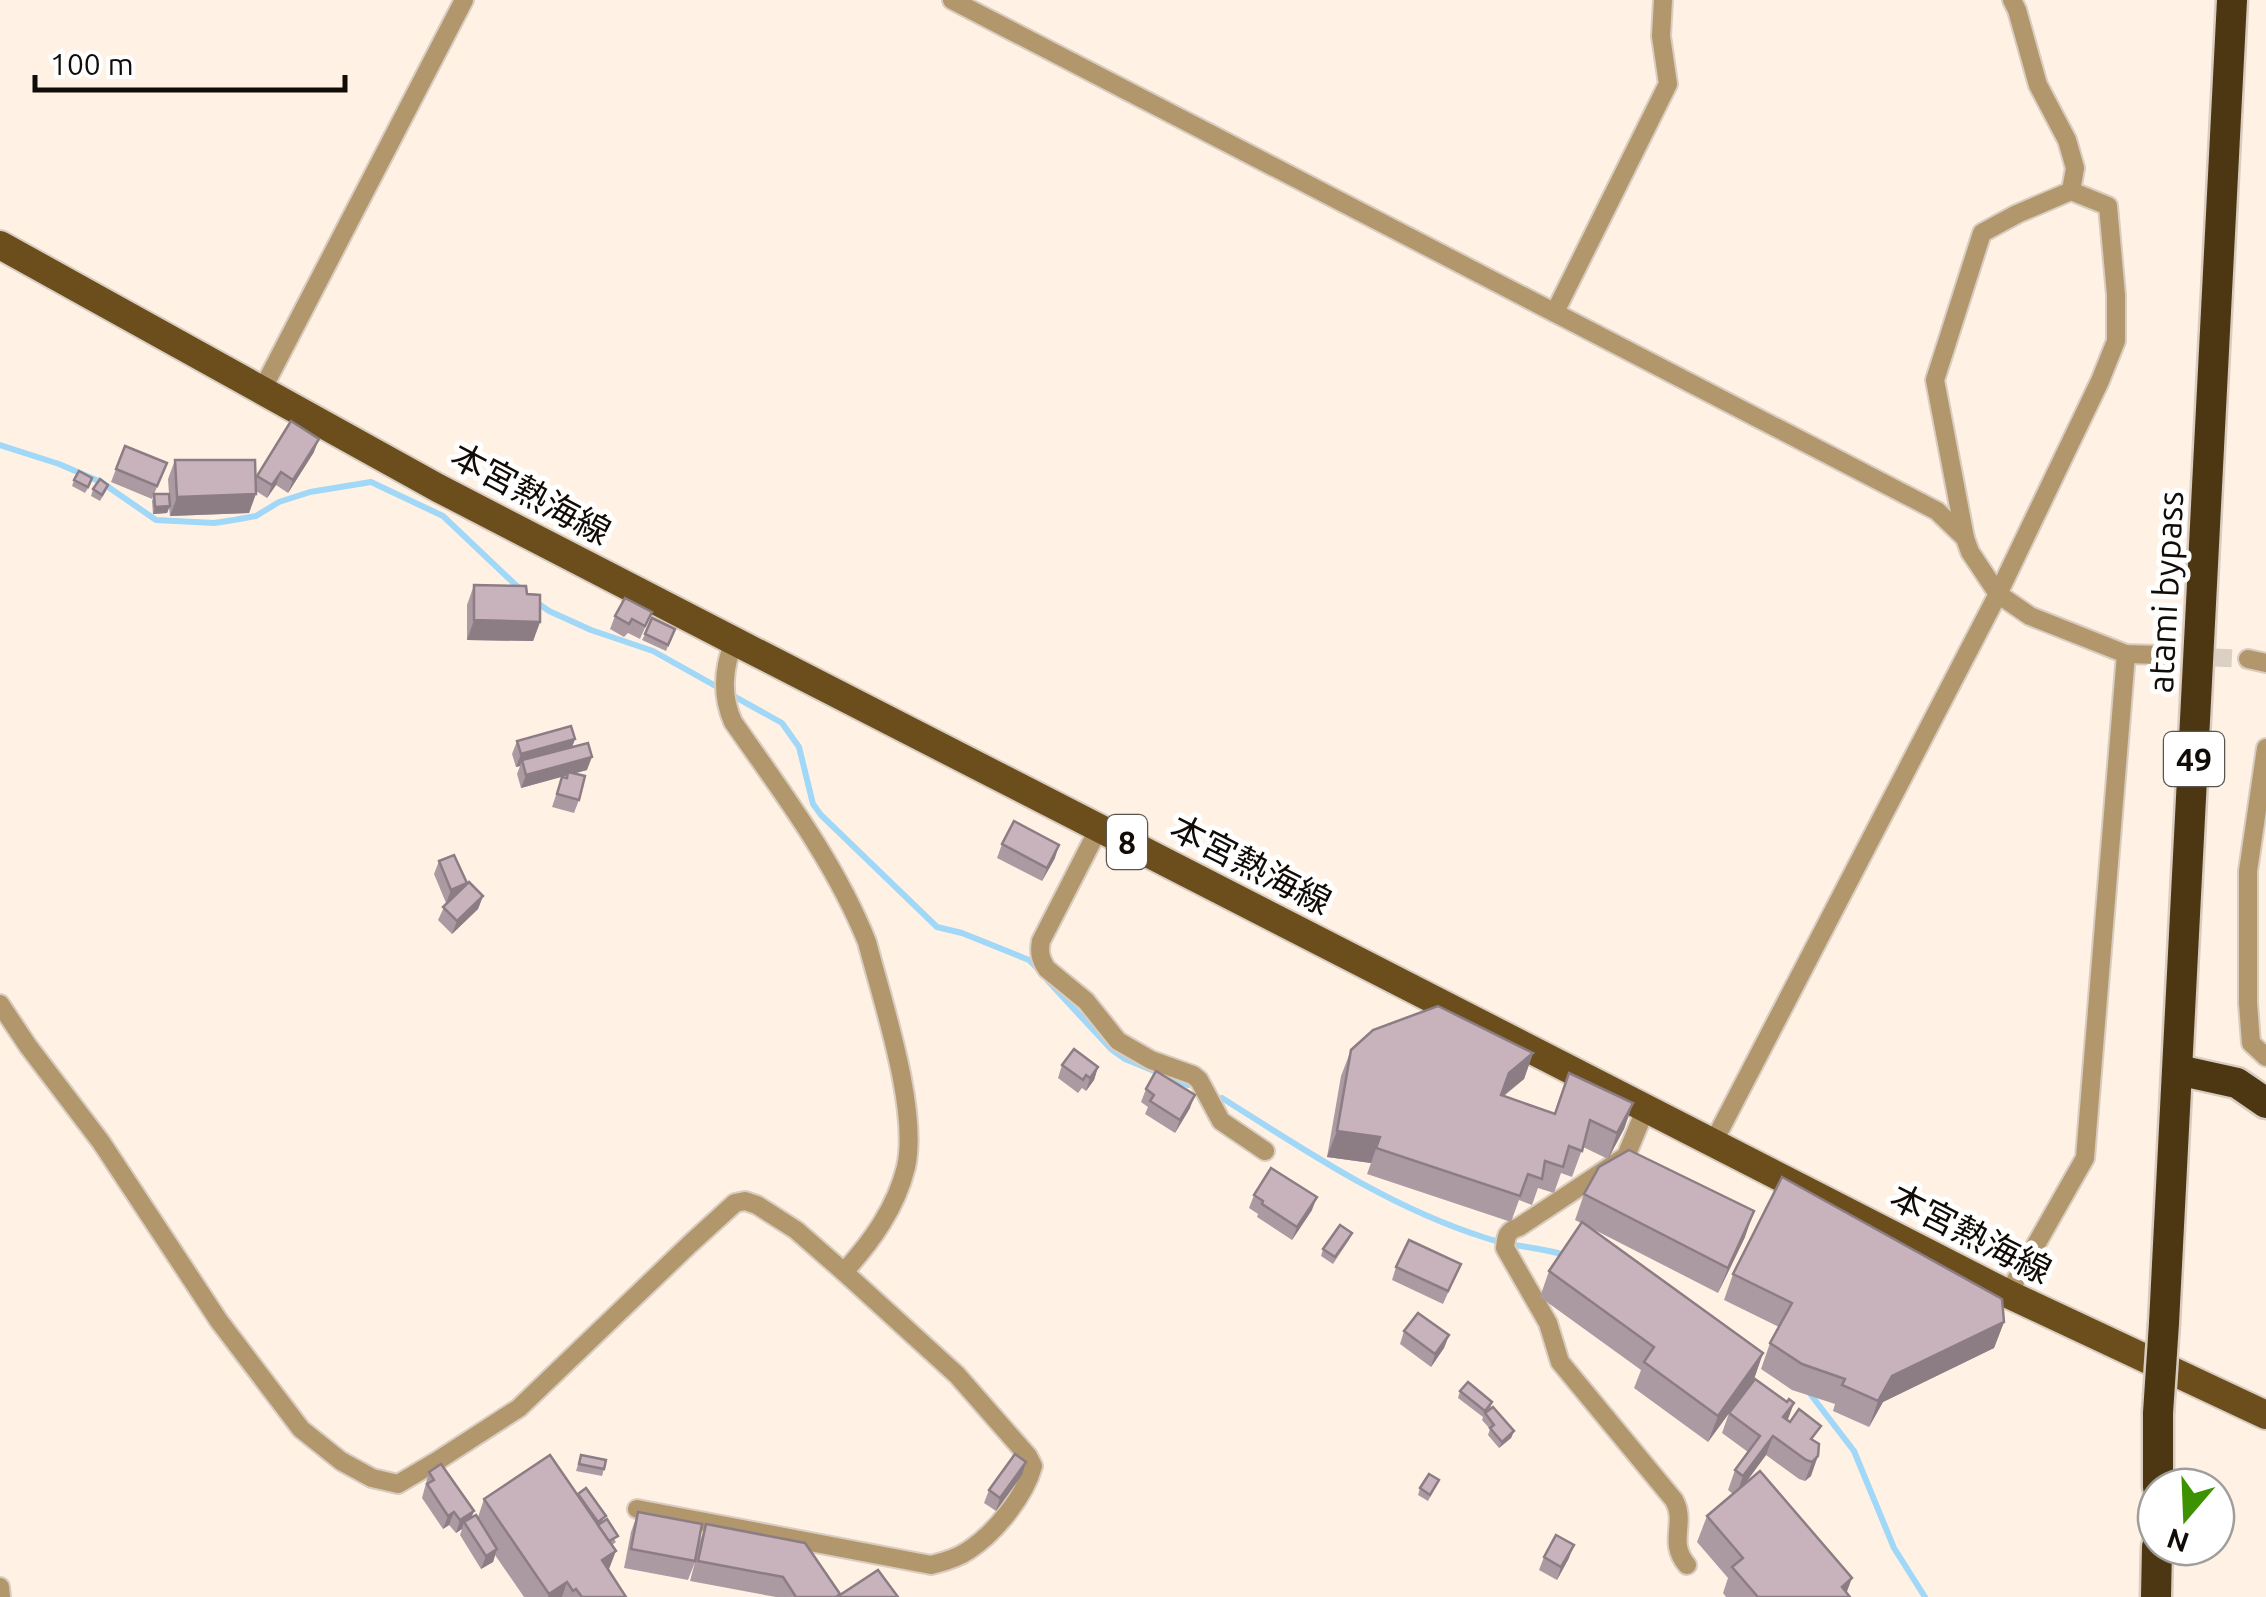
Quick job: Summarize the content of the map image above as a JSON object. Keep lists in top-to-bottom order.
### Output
{
  "streets": {
    "highway": ["atami bypass", "49"],
    "main road": ["本宮熱海線", "8"]
  },
  "scale_bar": "100 m",
  "north": "bottom"
}
